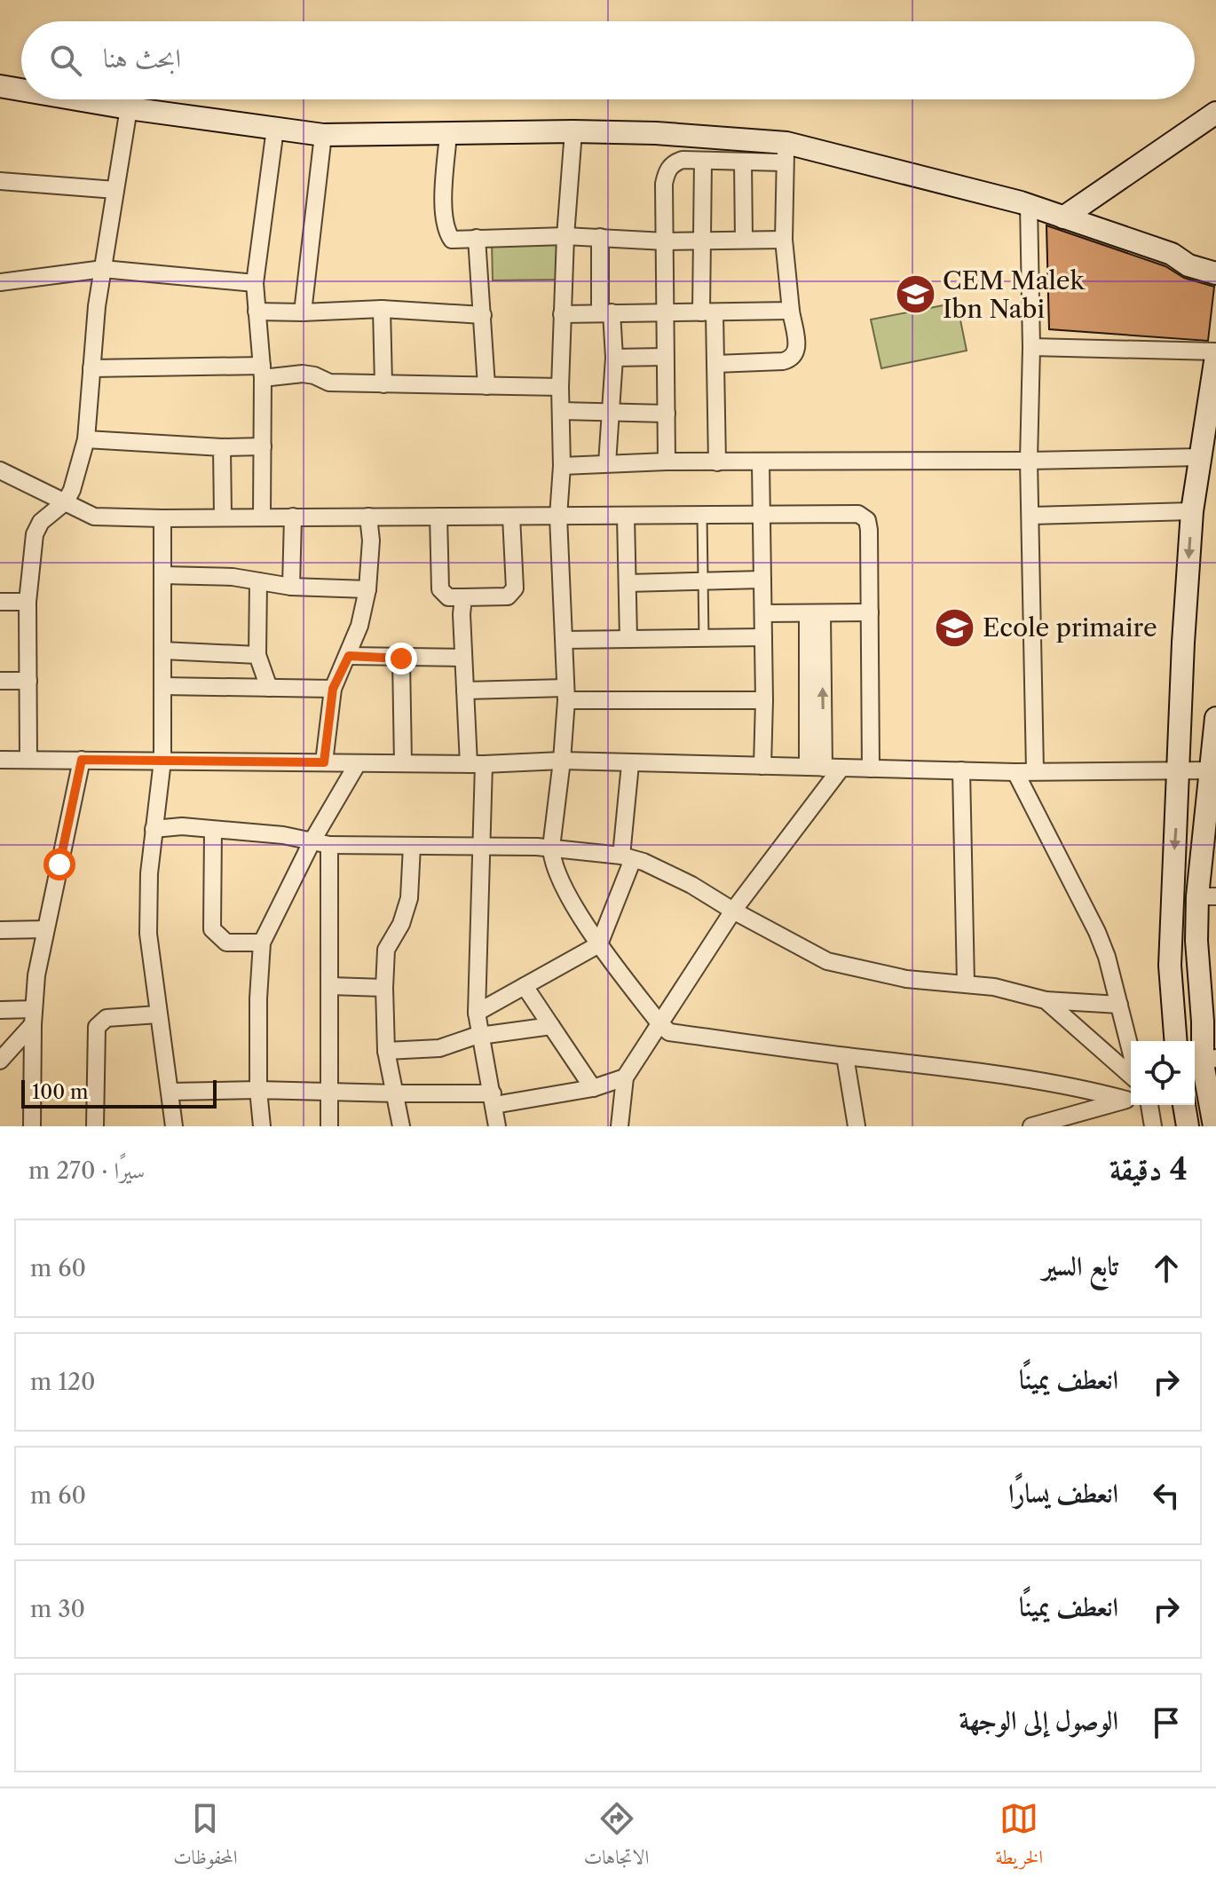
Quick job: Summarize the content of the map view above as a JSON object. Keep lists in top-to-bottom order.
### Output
{
  "places": {
    "school or university": ["CEM Malek Ibn Nabi", "Ecole primaire"]
  },
  "scale_bar": "100 m",
  "page": {
    "search": "ابحث هنا",
    "scale": "100 m",
    "heading": ["4 دقيقة", "سيرًا · 270 m"],
    "list": [
      ["تابع السير", "60 m"],
      ["انعطف يمينًا", "120 m"],
      ["انعطف يسارًا", "60 m"],
      ["انعطف يمينًا", "30 m"],
      "الوصول إلى الوجهة"
    ],
    "nav": ["الخريطة", "الاتجاهات", "المحفوظات"]
  }
}
